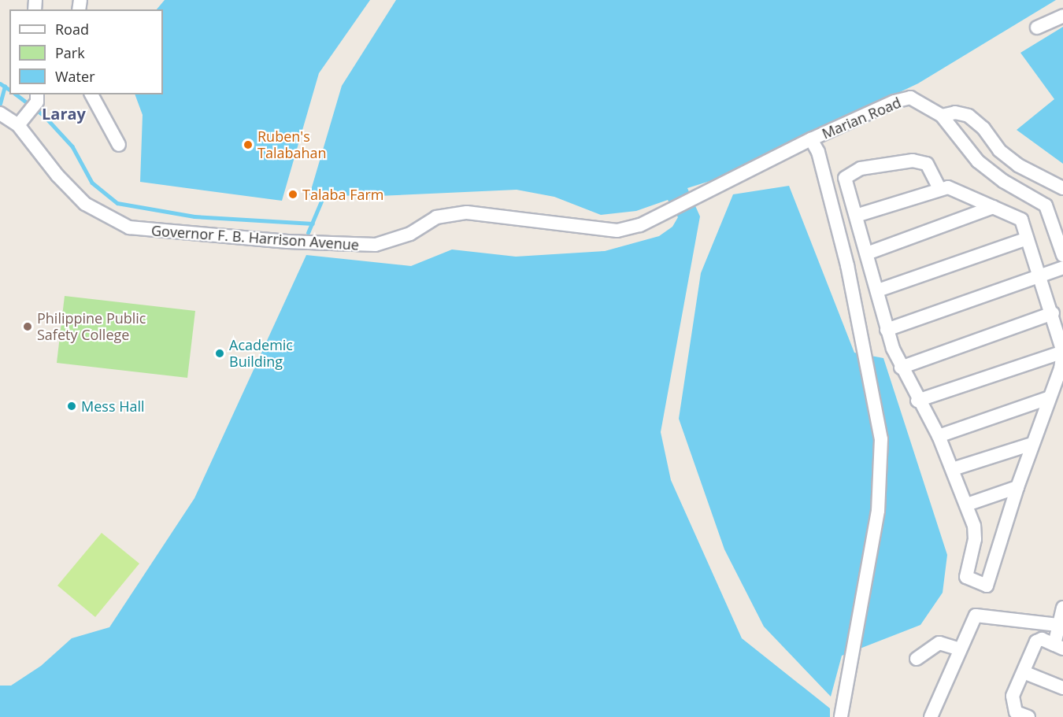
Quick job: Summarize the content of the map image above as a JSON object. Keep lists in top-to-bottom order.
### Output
{
  "streets": {
    "street": ["Marian Road", "Governor F. B. Harrison Avenue"]
  },
  "crossings": [
    ["Marian Road", "Governor F. B. Harrison Avenue"]
  ],
  "districts": ["Laray"],
  "places": [
    "Ruben's Talabahan",
    "Talaba Farm",
    "Philippine Public Safety College",
    "Academic Building",
    "Mess Hall"
  ],
  "legend": ["Road", "Park", "Water"]
}
